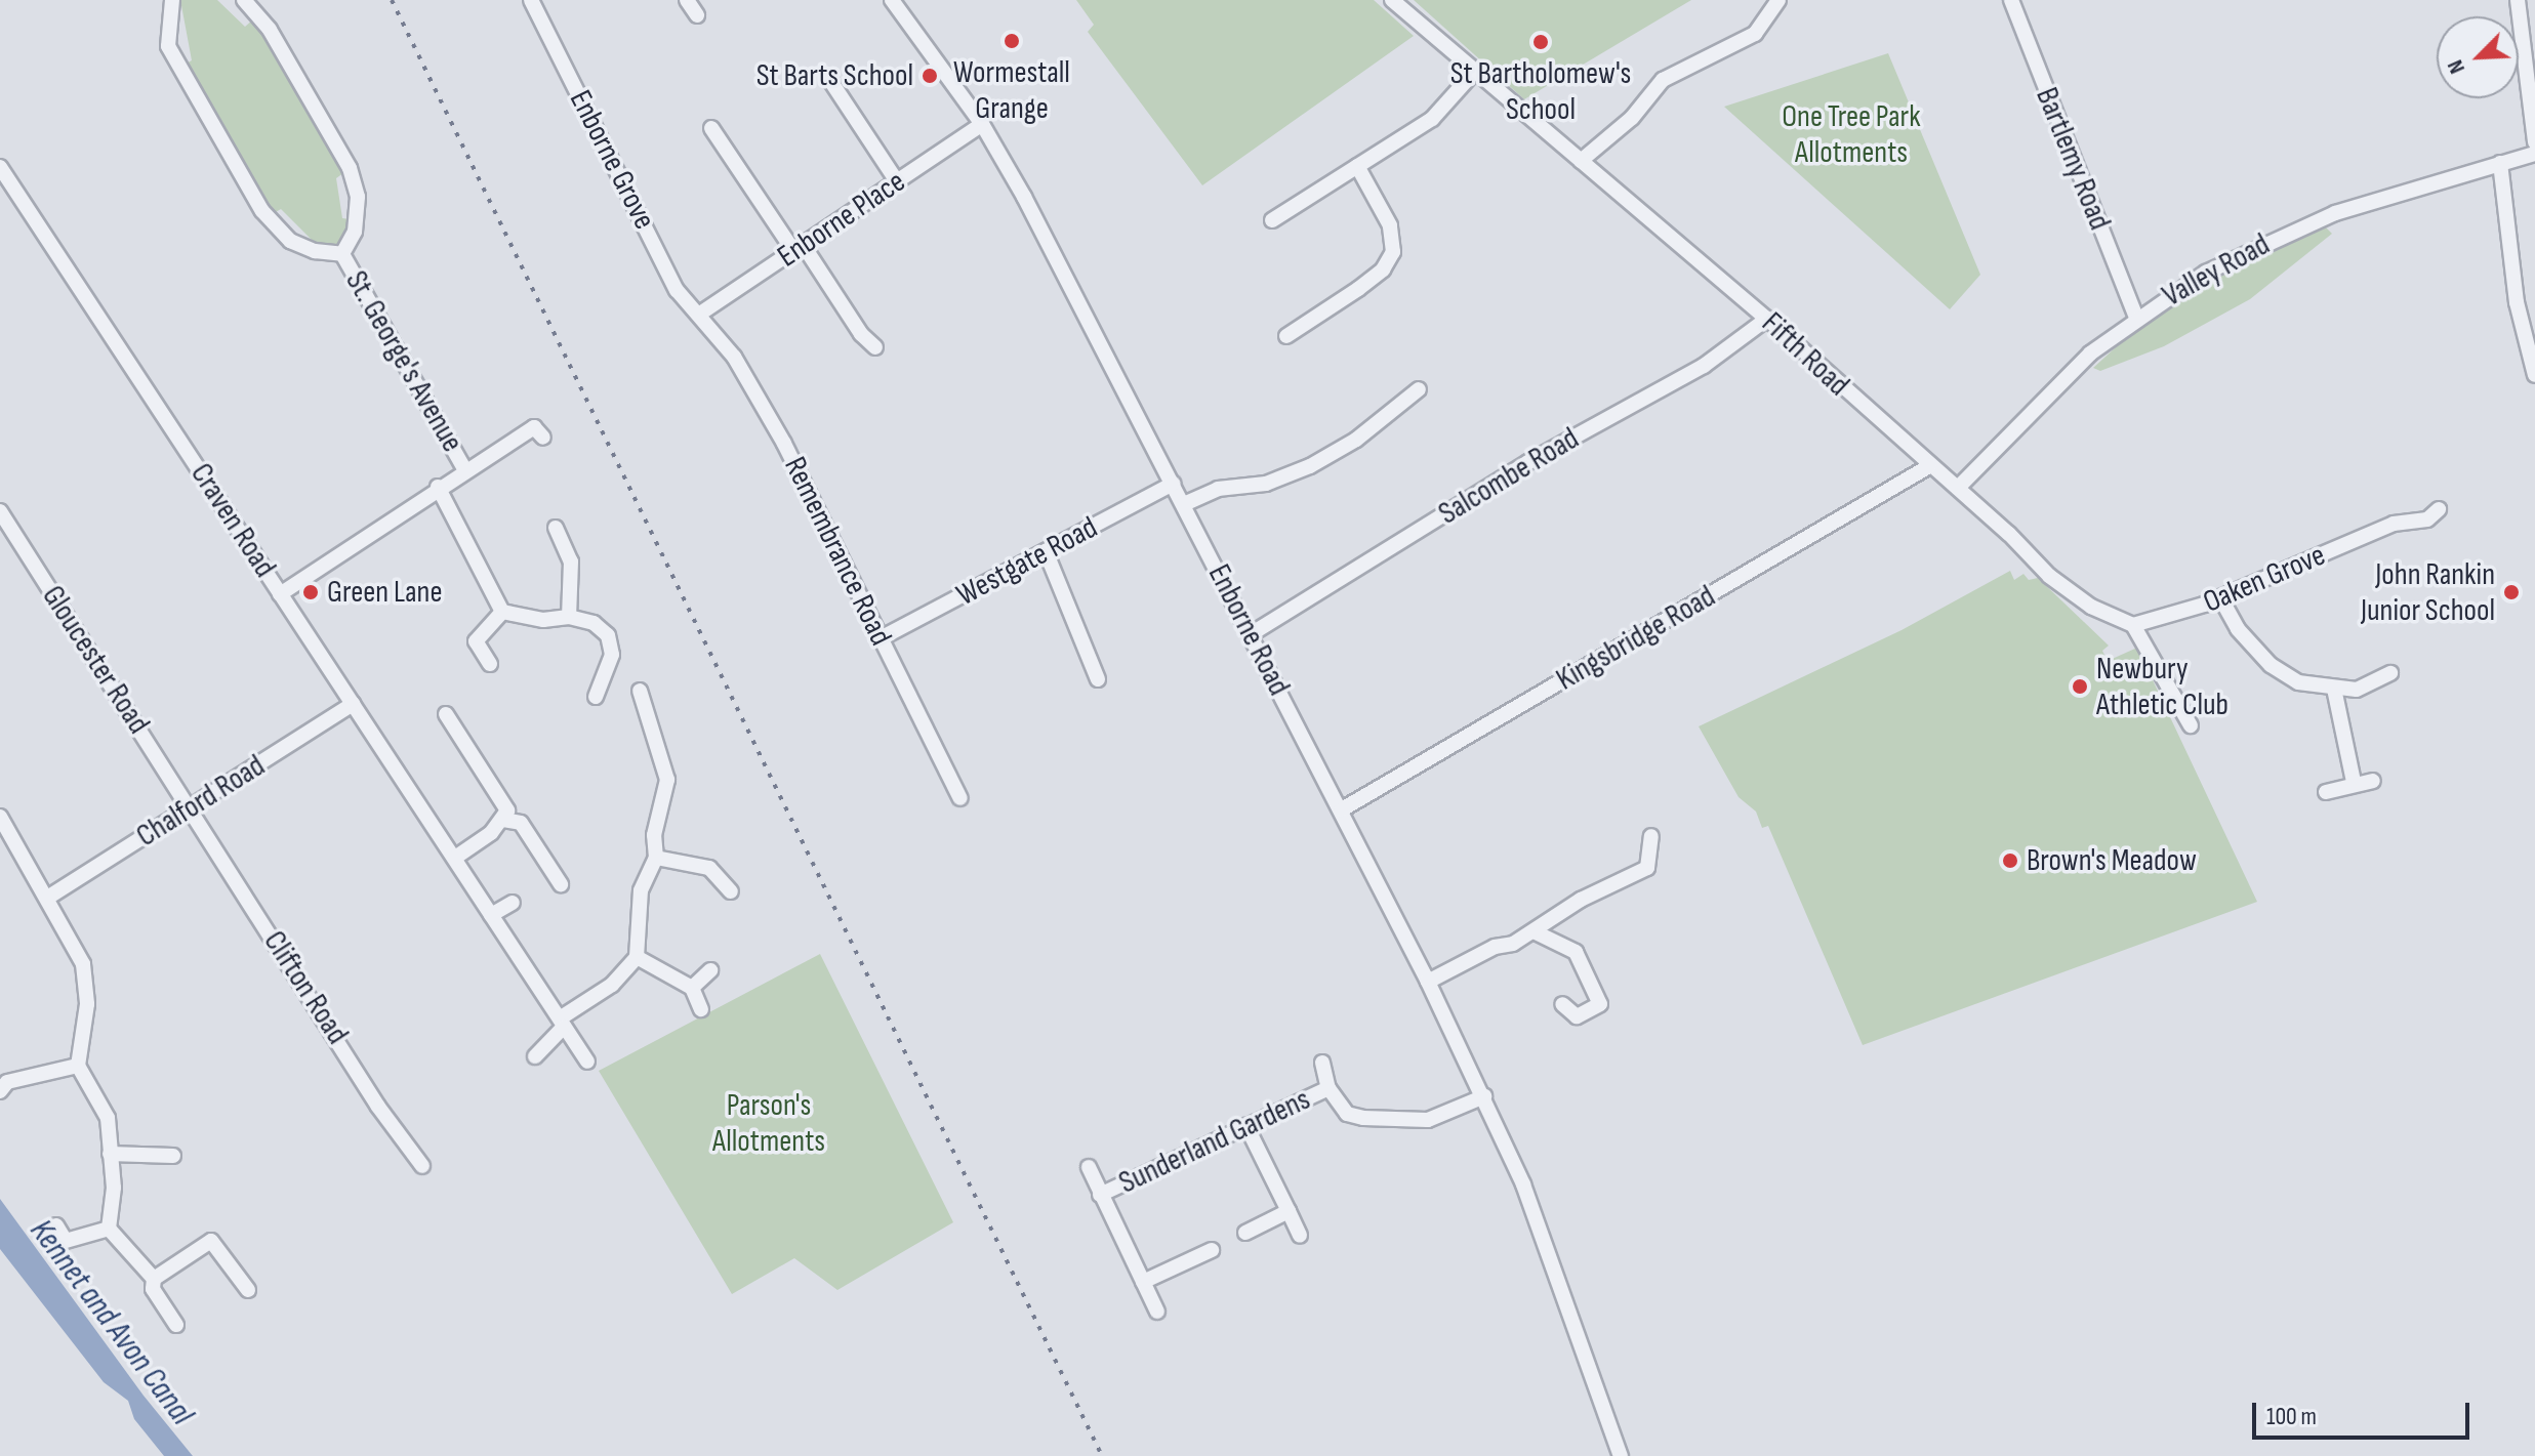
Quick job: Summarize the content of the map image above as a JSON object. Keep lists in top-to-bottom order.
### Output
{
  "streets": {
    "street": [
      "Bartlemy Road",
      "Enborne Grove",
      "Enborne Place",
      "Valley Road",
      "Fifth Road",
      "St. George's Avenue",
      "Salcombe Road",
      "Craven Road",
      "Remembrance Road",
      "Westgate Road",
      "Oaken Grove",
      "Enborne Road",
      "Kingsbridge Road",
      "Gloucester Road",
      "Chalford Road",
      "Clifton Road",
      "Sunderland Gardens"
    ]
  },
  "crossings": [
    ["Bartlemy Road", "Valley Road"],
    ["Enborne Grove", "Enborne Place"],
    ["Enborne Grove", "Remembrance Road"],
    ["Enborne Place", "Remembrance Road"],
    ["Enborne Place", "Enborne Road"],
    ["Valley Road", "Fifth Road"],
    ["Fifth Road", "Salcombe Road"],
    ["Fifth Road", "Oaken Grove"],
    ["Fifth Road", "Kingsbridge Road"],
    ["Salcombe Road", "Enborne Road"],
    ["Craven Road", "Chalford Road"],
    ["Remembrance Road", "Westgate Road"],
    ["Westgate Road", "Enborne Road"],
    ["Enborne Road", "Kingsbridge Road"],
    ["Enborne Road", "Sunderland Gardens"],
    ["Gloucester Road", "Chalford Road"],
    ["Gloucester Road", "Clifton Road"],
    ["Chalford Road", "Clifton Road"]
  ],
  "water": ["Kennet and Avon Canal"],
  "parks": ["One Tree Park Allotments", "Parson's Allotments"],
  "places": [
    "Wormestall Grange",
    "St Bartholomew's School",
    "St Barts School",
    "Green Lane",
    "John Rankin Junior School",
    "Newbury Athletic Club",
    "Brown's Meadow"
  ],
  "scale_bar": "100 m",
  "north": "bottom left"
}
